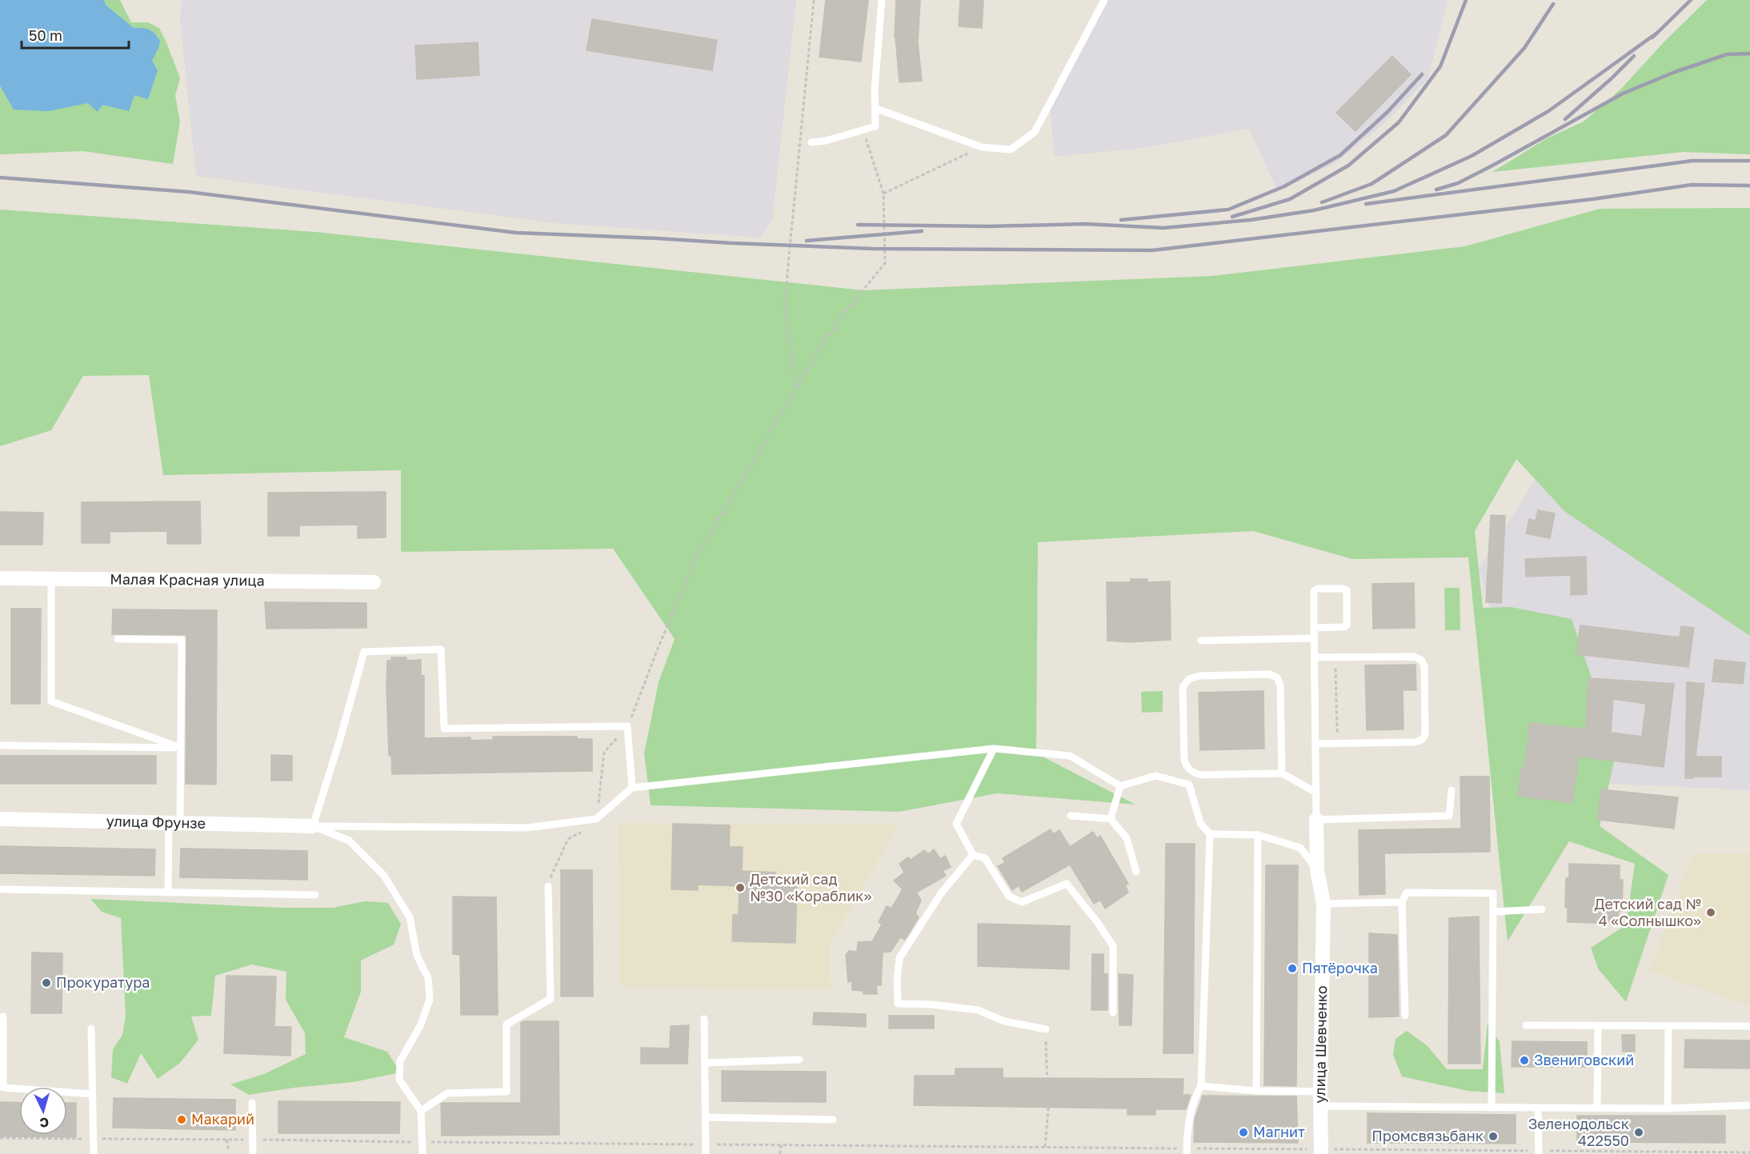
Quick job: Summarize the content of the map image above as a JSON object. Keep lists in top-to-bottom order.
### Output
{
  "streets": {
    "street": ["Малая Красная улица", "улица Фрунзе", "улица Шевченко"]
  },
  "places": [
    "Детский сад №30 «Кораблик»",
    "Детский сад № 4 «Солнышко»",
    "Пятёрочка",
    "Прокуратура",
    "Звениговский",
    "Макарий",
    "Магнит",
    "Зеленодольск 422550",
    "Промсвязьбанк"
  ],
  "scale_bar": "50 m",
  "north": "bottom"
}
